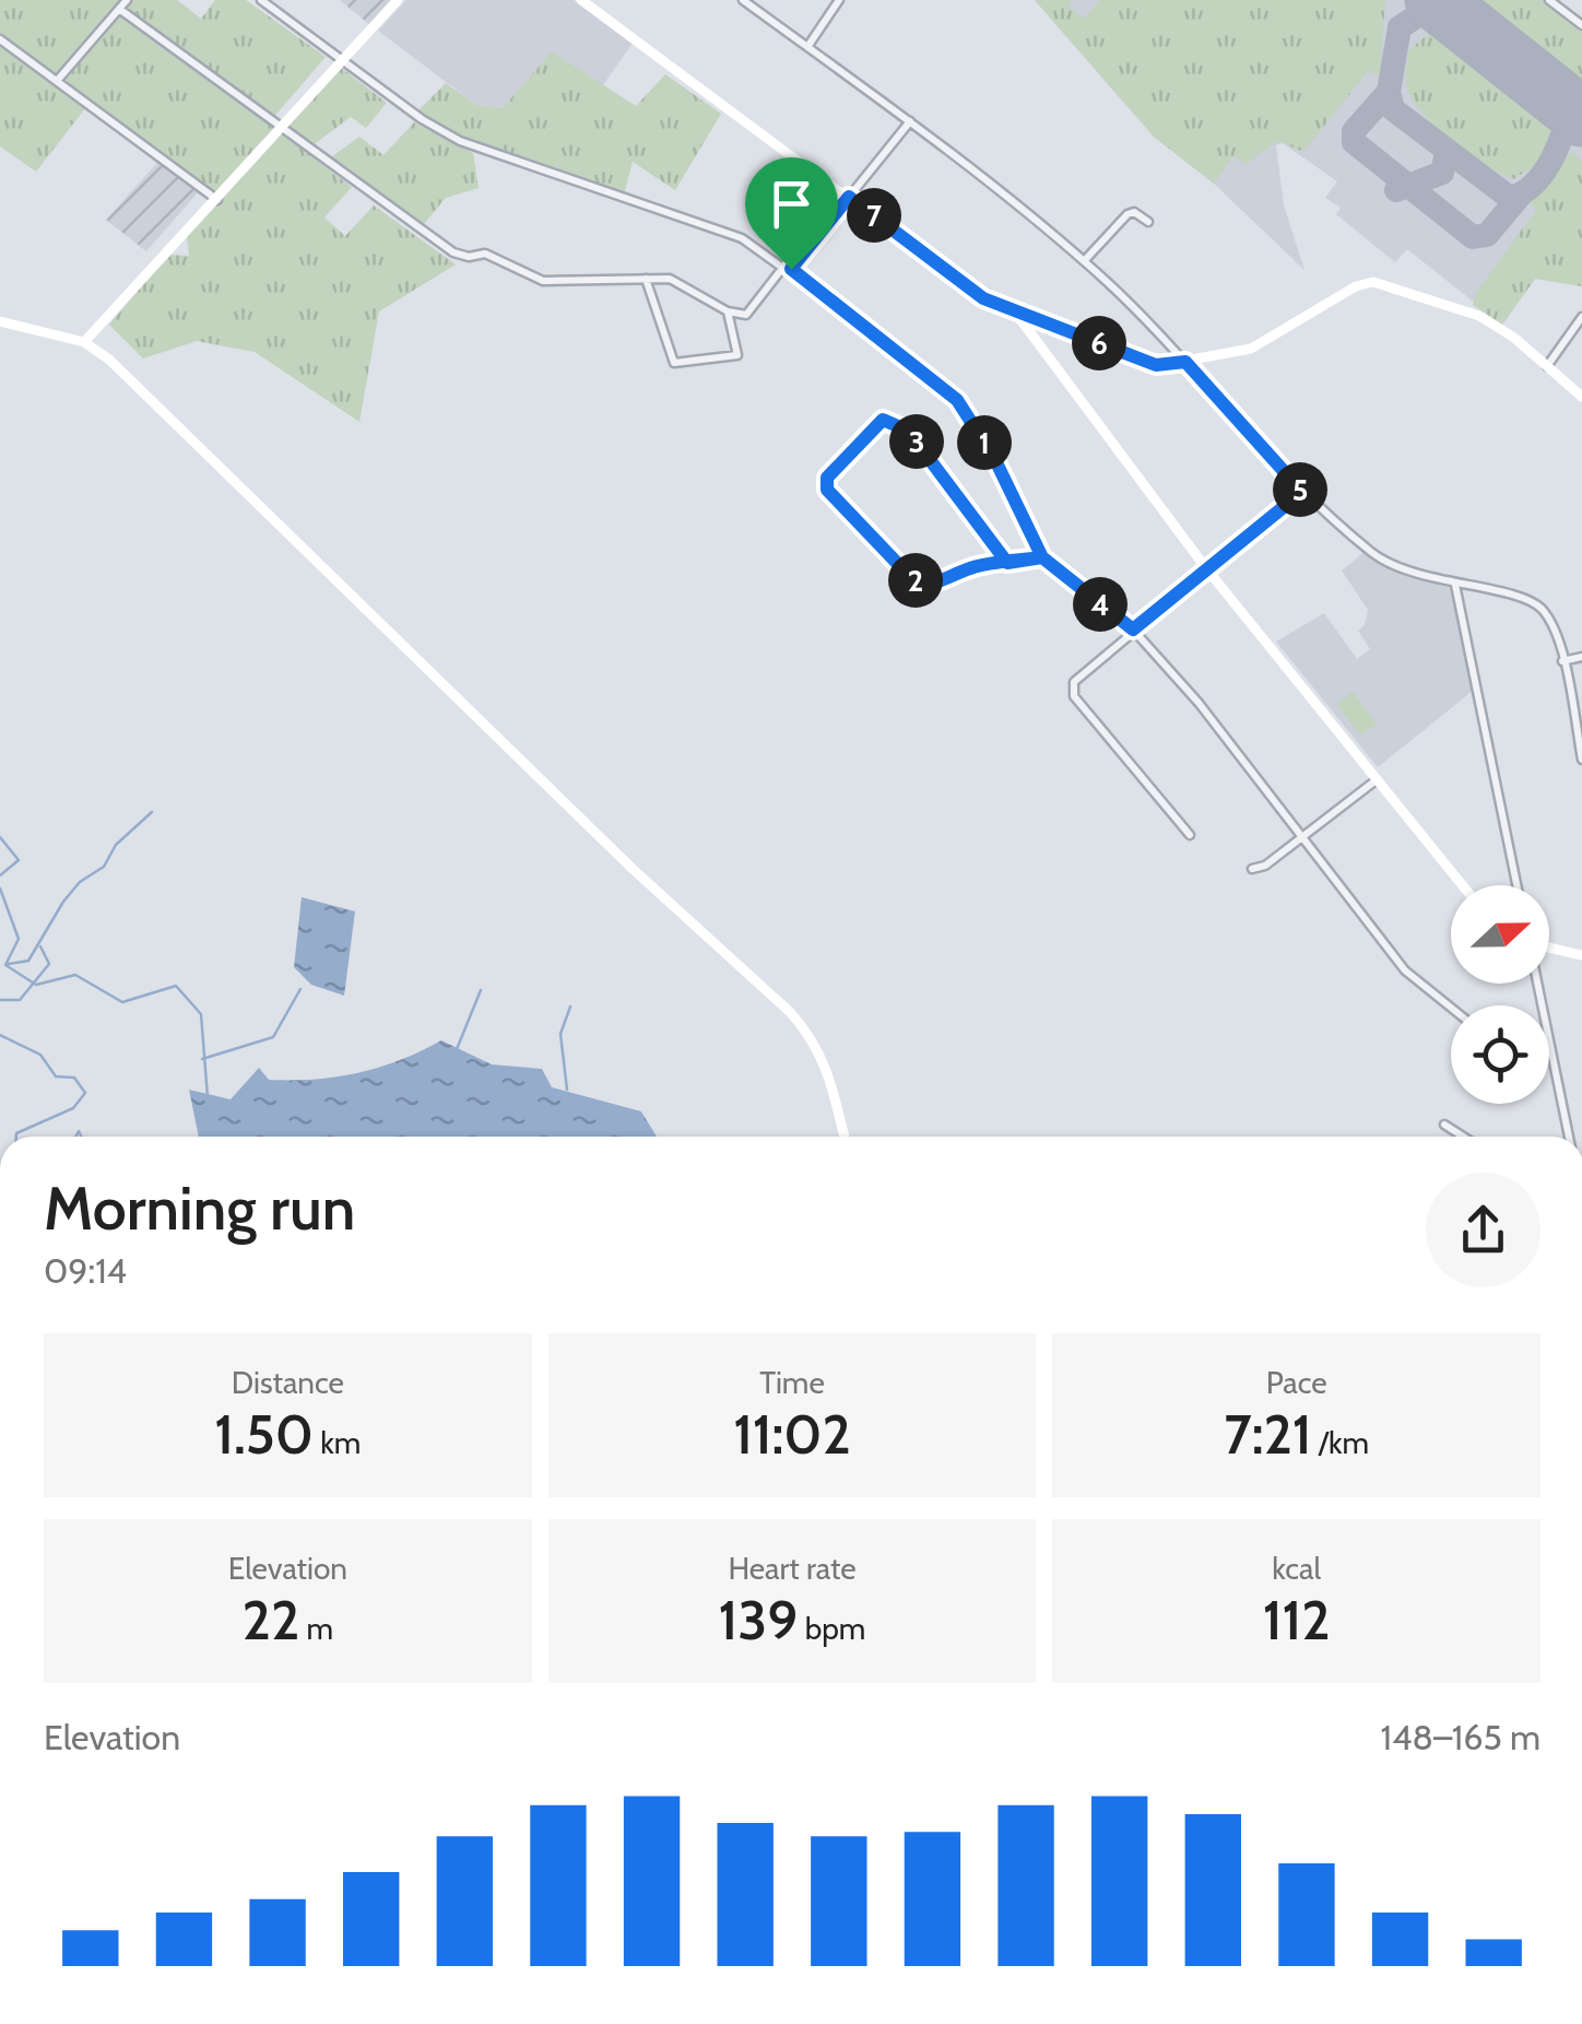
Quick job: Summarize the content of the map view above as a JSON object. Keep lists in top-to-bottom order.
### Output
{
  "north": "right",
  "page": {
    "pins": [
      "7",
      "6",
      "3",
      "1",
      "5",
      "2",
      "4"
    ],
    "heading": ["Morning run", "09:14"],
    "stats": [
      ["Distance", "1.50 km"],
      ["Time", "11:02"],
      ["Pace", "7:21 /km"],
      ["Elevation", "22 m"],
      ["Heart rate", "139 bpm"],
      ["kcal", "112"]
    ],
    "chart": ["Elevation", "148–165 m"]
  }
}
